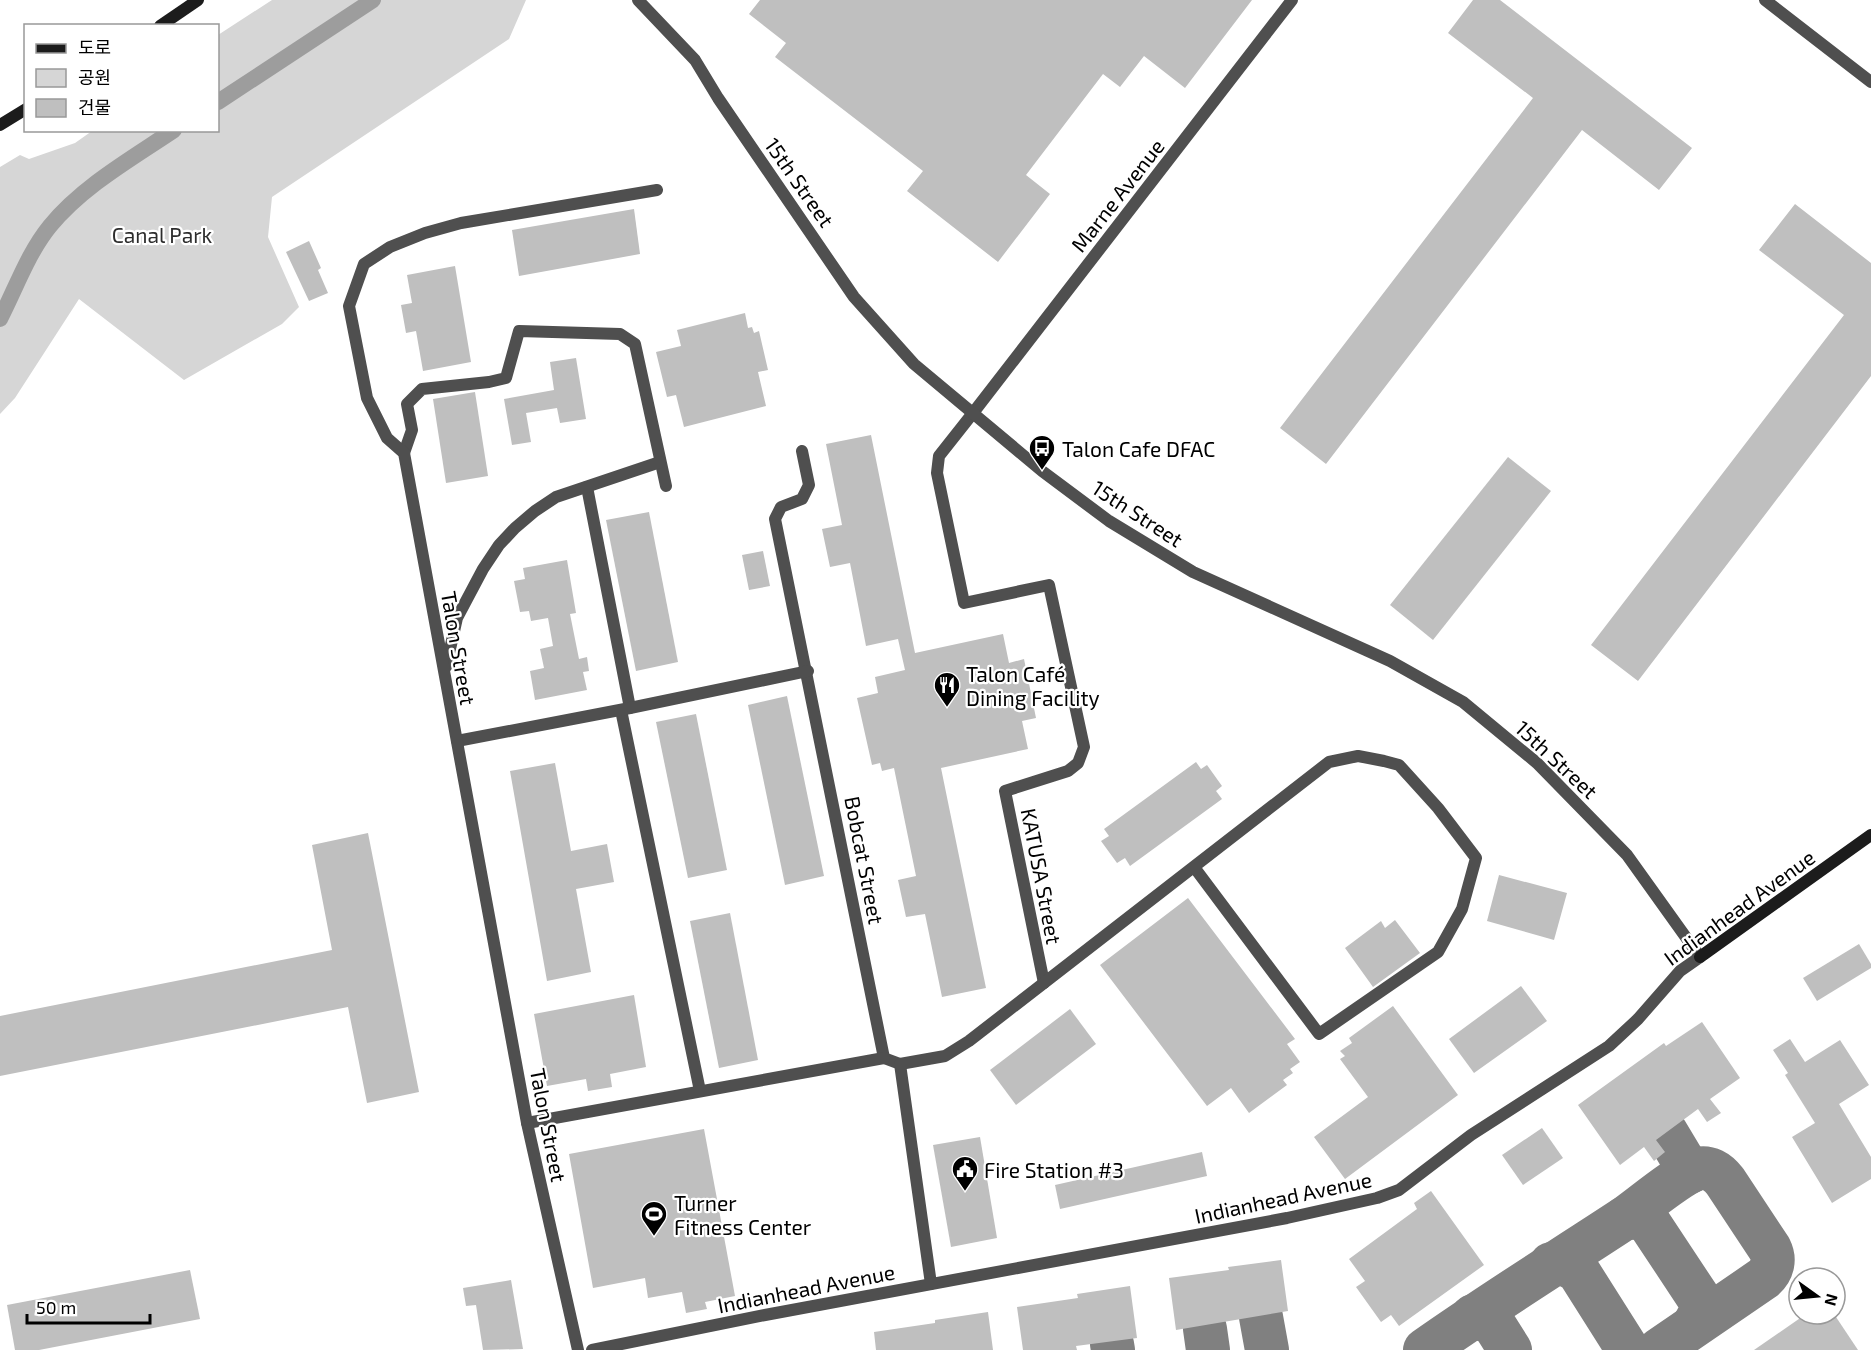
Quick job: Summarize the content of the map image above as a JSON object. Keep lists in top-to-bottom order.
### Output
{
  "streets": {
    "main road": ["Indianhead Avenue"],
    "street": [
      "15th Street",
      "Marne Avenue",
      "Talon Street",
      "Bobcat Street",
      "KATUSA Street"
    ]
  },
  "crossings": [
    ["15th Street", "Marne Avenue"],
    ["15th Street", "KATUSA Street"],
    ["15th Street", "Indianhead Avenue"],
    ["Marne Avenue", "KATUSA Street"]
  ],
  "parks": ["Canal Park"],
  "places": {
    "bus stop": ["Talon Cafe DFAC"],
    "restaurant": ["Talon Café Dining Facility"],
    "public building": ["Fire Station #3"],
    "sports": ["Turner Fitness Center"]
  },
  "legend": ["도로", "공원", "건물"],
  "scale_bar": "50 m",
  "north": "right"
}
